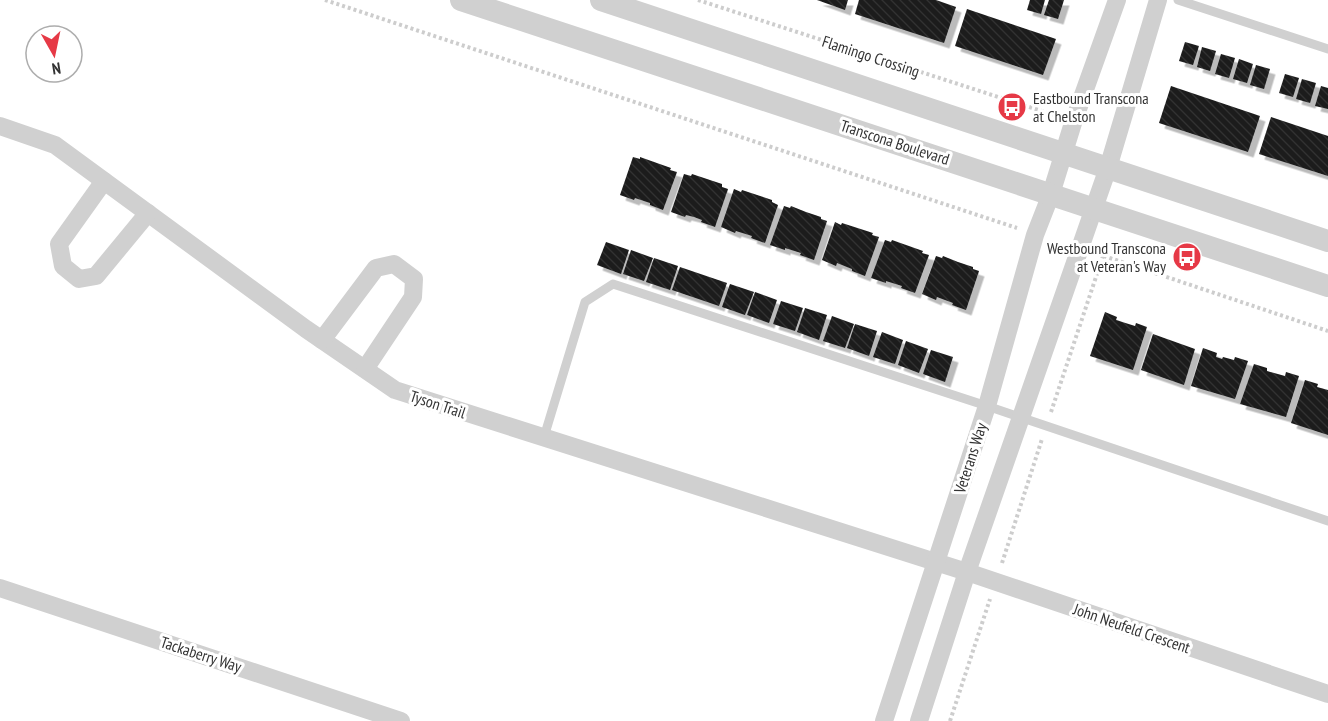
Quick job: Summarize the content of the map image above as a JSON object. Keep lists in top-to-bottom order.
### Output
{
  "streets": {
    "street": [
      "Transcona Boulevard",
      "Tyson Trail",
      "Veterans Way",
      "John Neufeld Crescent",
      "Tackaberry Way"
    ],
    "path": ["Flamingo Crossing"]
  },
  "crossings": [
    ["Transcona Boulevard", "Veterans Way"],
    ["Tyson Trail", "Veterans Way"],
    ["Tyson Trail", "John Neufeld Crescent"],
    ["Veterans Way", "John Neufeld Crescent"]
  ],
  "places": {
    "bus stop": ["Eastbound Transcona at Chelston", "Westbound Transcona at Veteran's Way"]
  },
  "north": "bottom"
}
